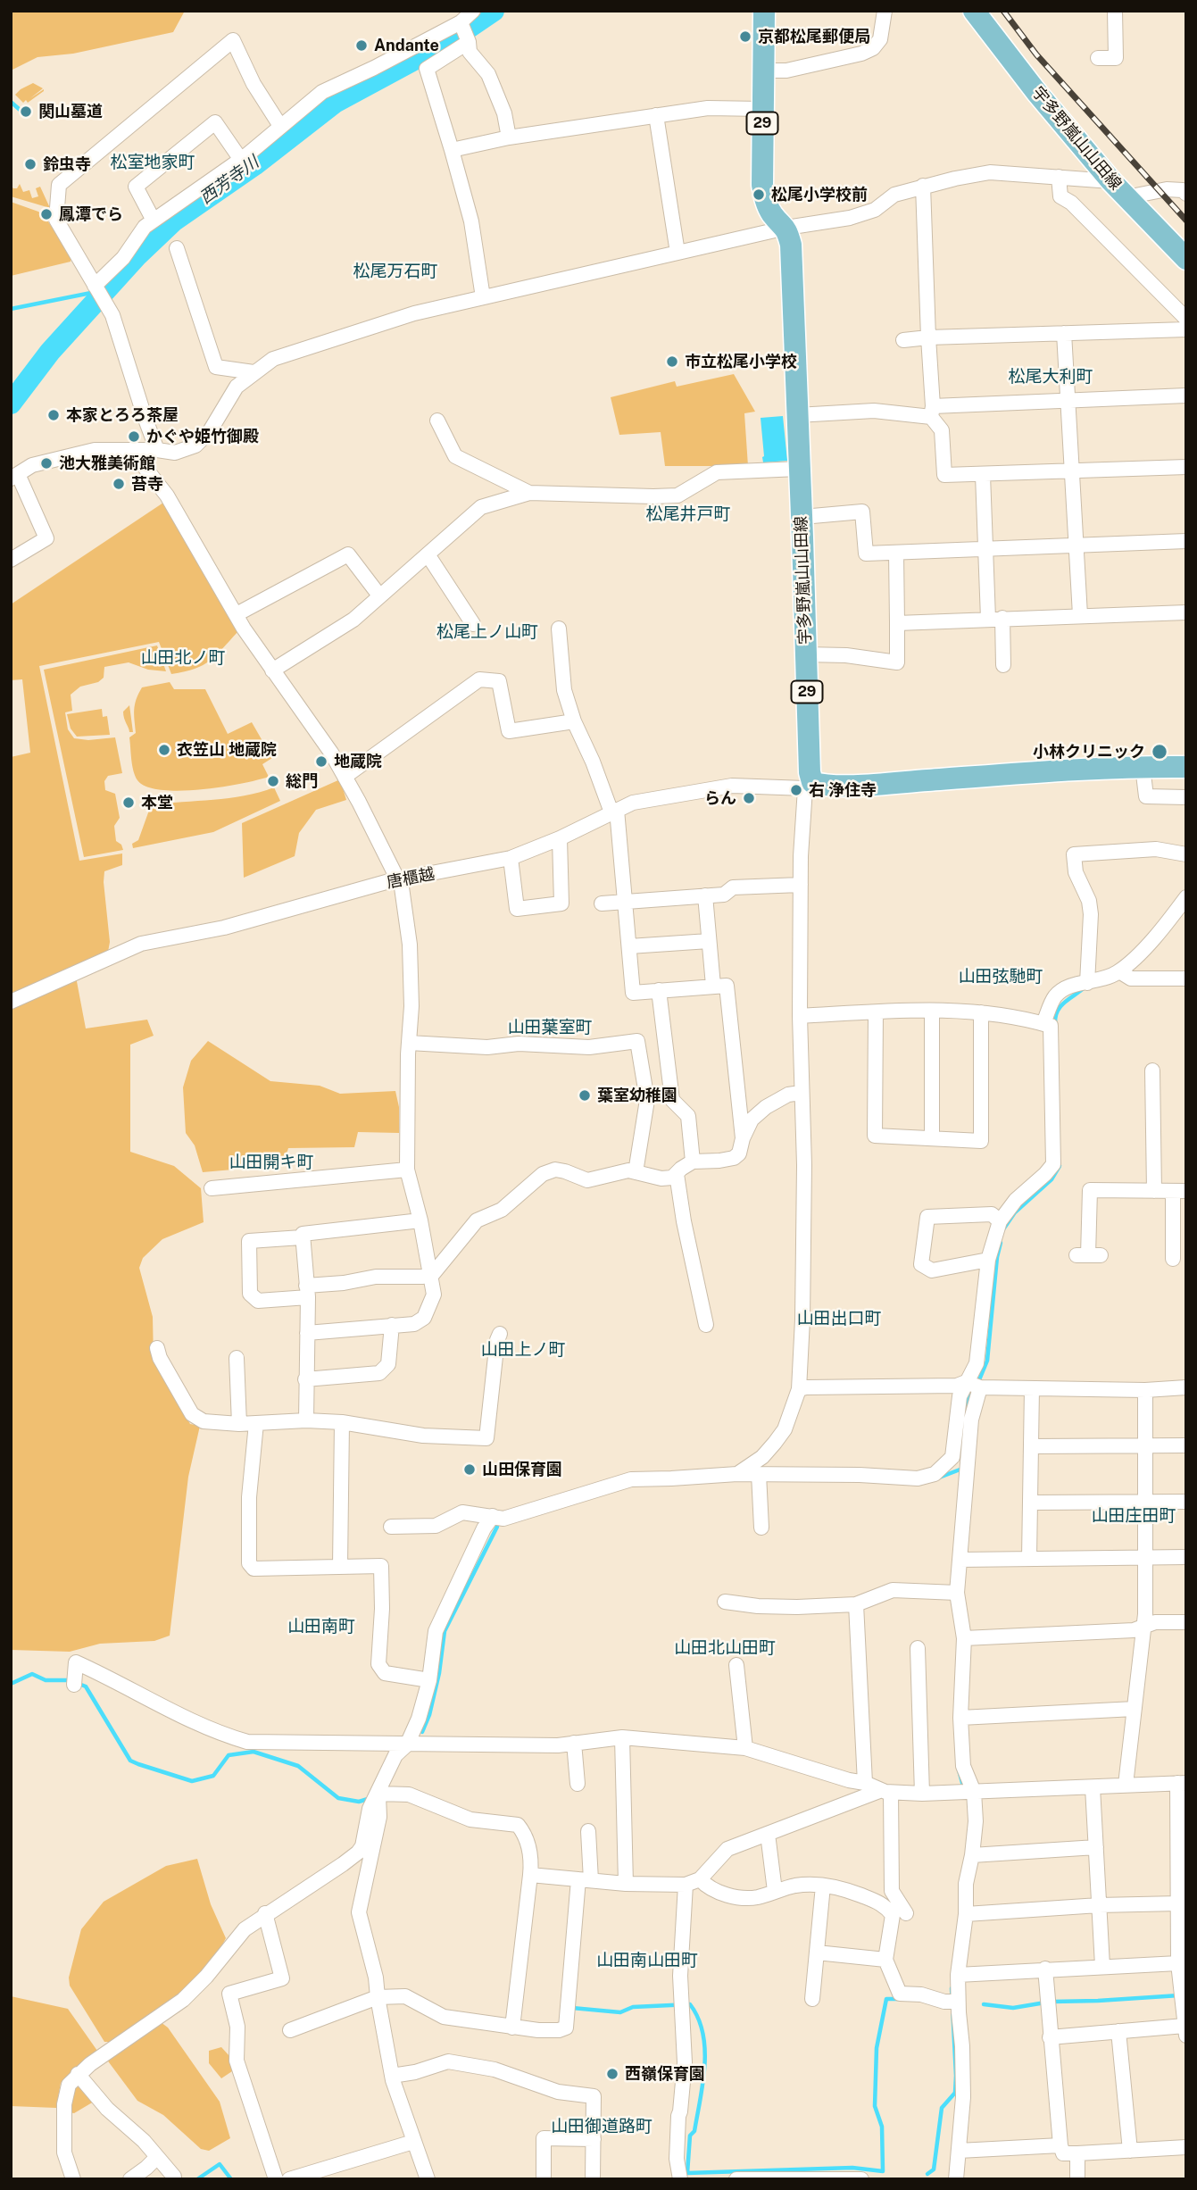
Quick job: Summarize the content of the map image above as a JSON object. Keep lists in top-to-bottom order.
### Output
{
  "streets": {
    "main road": ["29", "宇多野嵐山山田線"],
    "street": ["唐櫃越"]
  },
  "crossings": [
    ["宇多野嵐山山田線", "唐櫃越"]
  ],
  "districts": [
    "松室地家町",
    "松尾万石町",
    "松尾大利町",
    "松尾井戸町",
    "松尾上ノ山町",
    "山田北ノ町",
    "山田弦馳町",
    "山田葉室町",
    "山田開キ町",
    "山田出口町",
    "山田上ノ町",
    "山田庄田町",
    "山田南町",
    "山田北山田町",
    "山田南山田町",
    "山田御道路町"
  ],
  "water": ["西芳寺川"],
  "places": [
    "京都松尾郵便局",
    "Andante",
    "関山墓道",
    "鈴虫寺",
    "松尾小学校前",
    "鳳潭でら",
    "市立松尾小学校",
    "本家とろろ茶屋",
    "かぐや姫竹御殿",
    "池大雅美術館",
    "苔寺",
    "衣笠山 地蔵院",
    "小林クリニック",
    "地蔵院",
    "総門",
    "右 浄住寺",
    "らん",
    "本堂",
    "葉室幼稚園",
    "山田保育園",
    "西嶺保育園"
  ]
}
